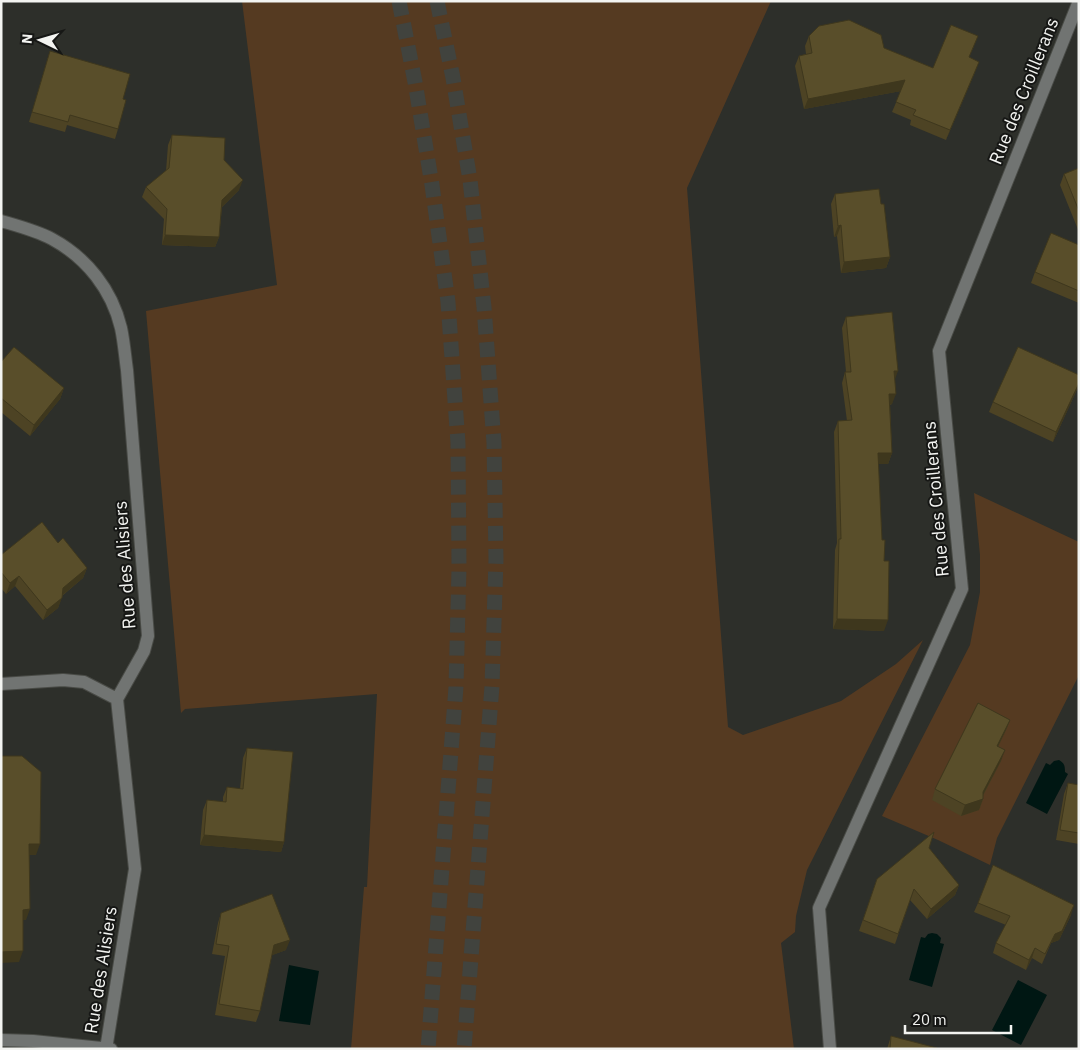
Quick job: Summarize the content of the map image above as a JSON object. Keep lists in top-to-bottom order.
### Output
{
  "streets": {
    "street": ["Rue des Croillerans", "Rue des Alisiers"]
  },
  "scale_bar": "20 m",
  "north": "left"
}
